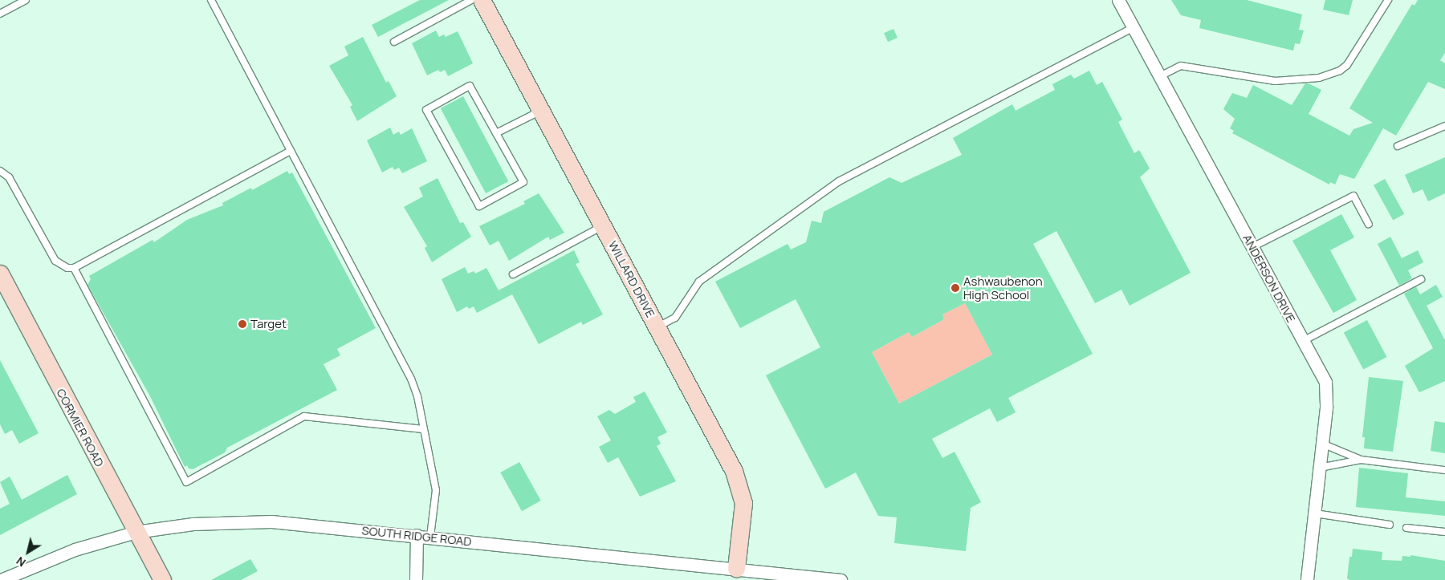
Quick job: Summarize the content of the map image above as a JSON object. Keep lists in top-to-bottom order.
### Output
{
  "streets": {
    "street": [
      "ANDERSON DRIVE",
      "WILLARD DRIVE",
      "CORMIER ROAD",
      "SOUTH RIDGE ROAD"
    ]
  },
  "crossings": [
    ["WILLARD DRIVE", "SOUTH RIDGE ROAD"],
    ["CORMIER ROAD", "SOUTH RIDGE ROAD"]
  ],
  "places": ["Ashwaubenon High School", "Target"],
  "north": "bottom left"
}
